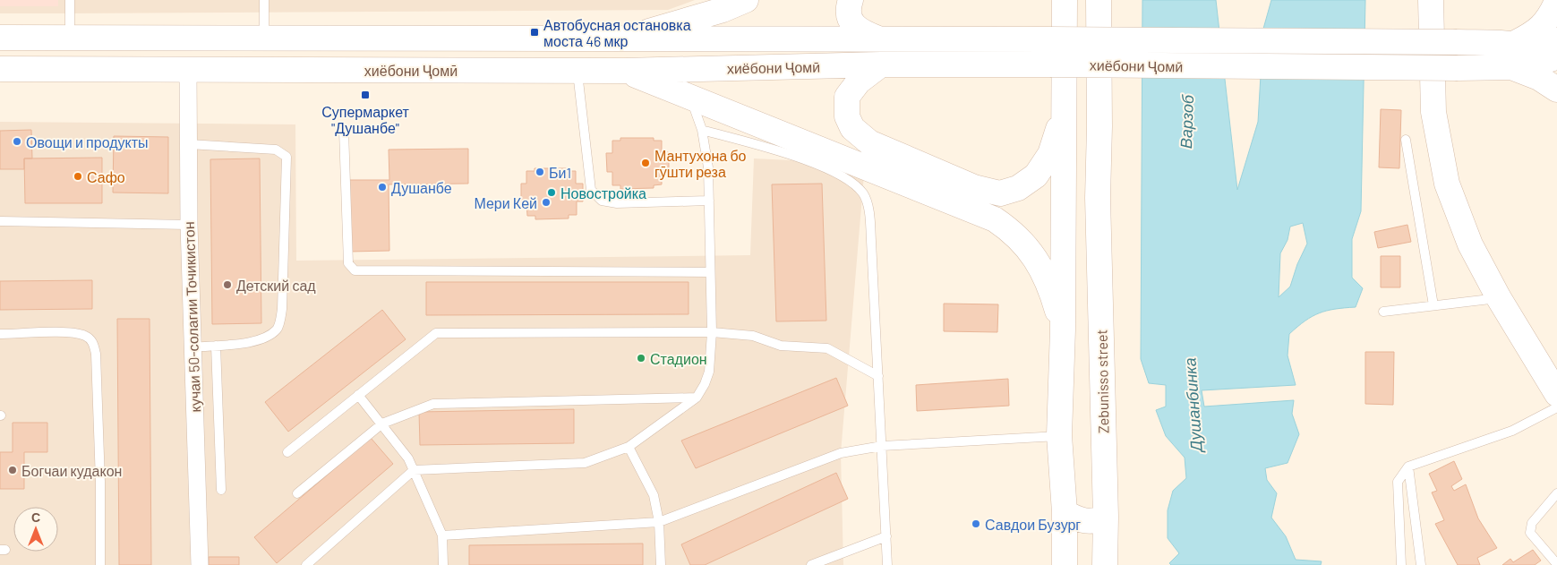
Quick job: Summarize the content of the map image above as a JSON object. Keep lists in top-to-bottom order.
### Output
{
  "streets": {
    "main road": ["хиёбони Ҷомӣ", "Zebunisso street"],
    "street": ["кучаи 50-солагии Точикистон"]
  },
  "crossings": [
    ["хиёбони Ҷомӣ", "кучаи 50-солагии Точикистон"]
  ],
  "water": ["Варзоб", "Душанбинка"],
  "places": {
    "transit": ["Автобусная остановка моста 46 мкр", "Супермаркет \"Душанбе\""],
    "other": [
      "Овощи и продукты",
      "Мантухона бо гӯшти реза",
      "Би1",
      "Сафо",
      "Душанбе",
      "Новостройка",
      "Мери Кей",
      "Детский сад",
      "Стадион",
      "Богчаи кудакон",
      "Савдои Бузург"
    ]
  },
  "north": "top"
}
